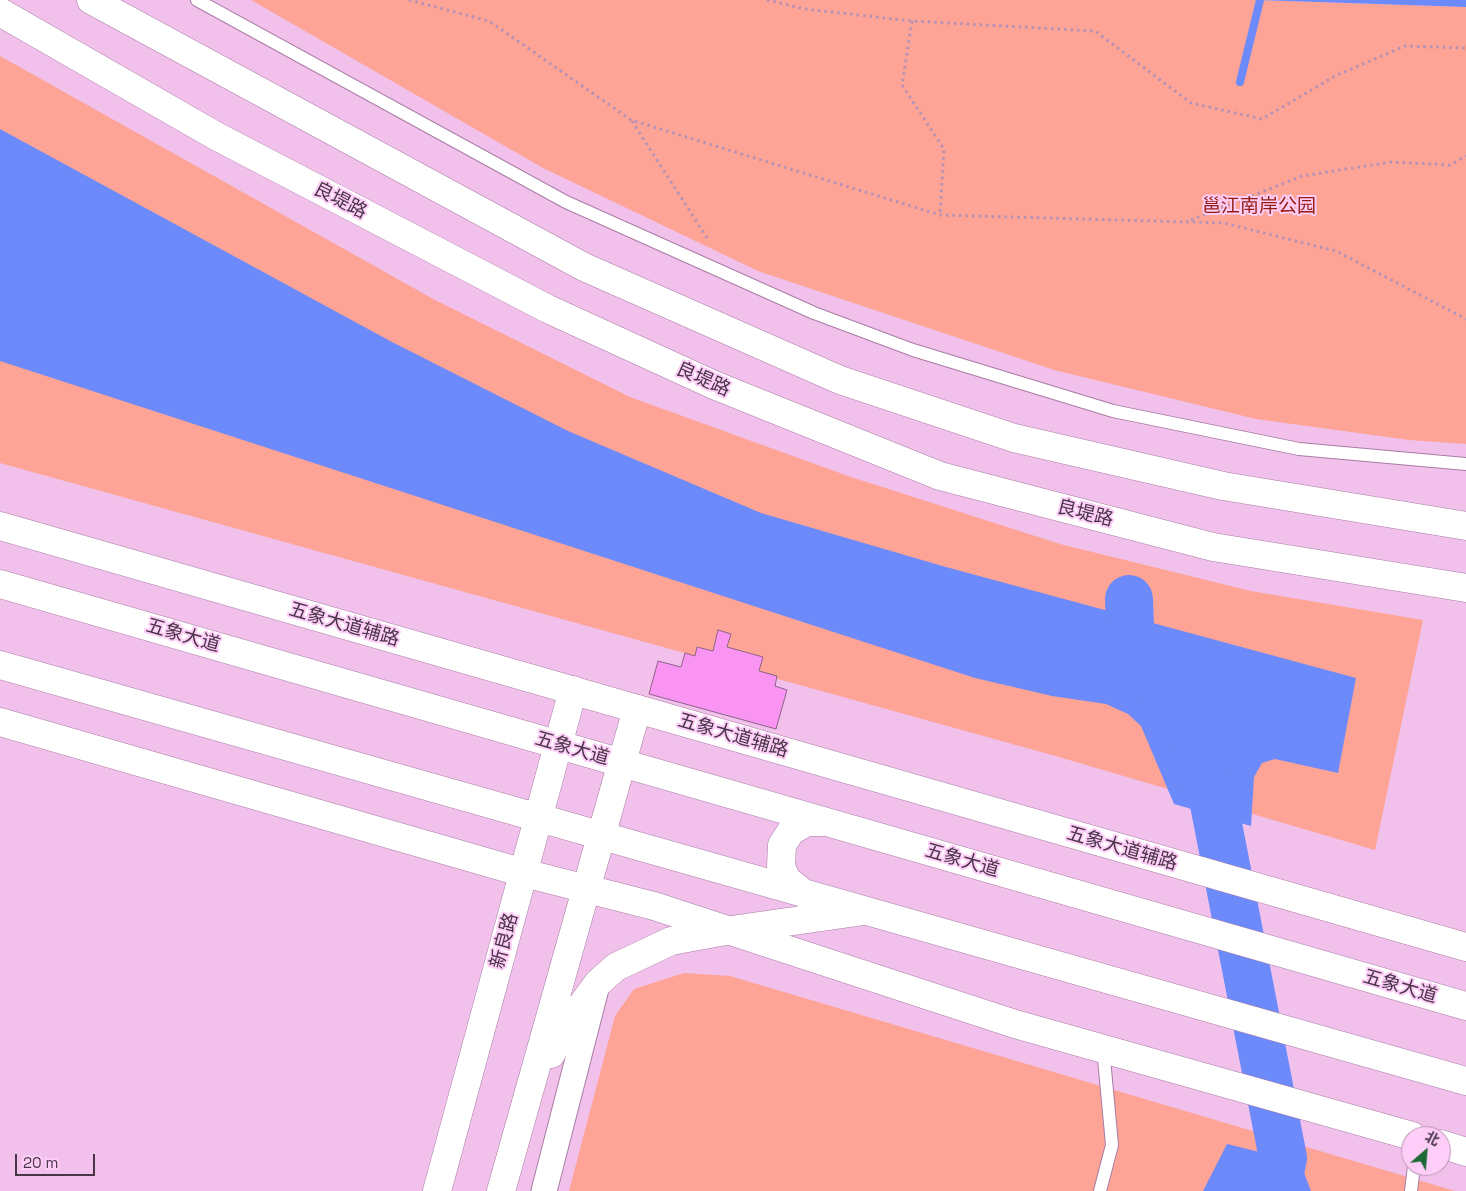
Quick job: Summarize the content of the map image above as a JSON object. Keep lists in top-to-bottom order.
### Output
{
  "streets": {
    "main road": [
      "良堤路",
      "五象大道辅路",
      "五象大道",
      "新良路"
    ]
  },
  "crossings": [
    ["五象大道辅路", "新良路"],
    ["五象大道", "新良路"]
  ],
  "parks": ["邕江南岸公园"],
  "scale_bar": "20 m",
  "north": "top right"
}
